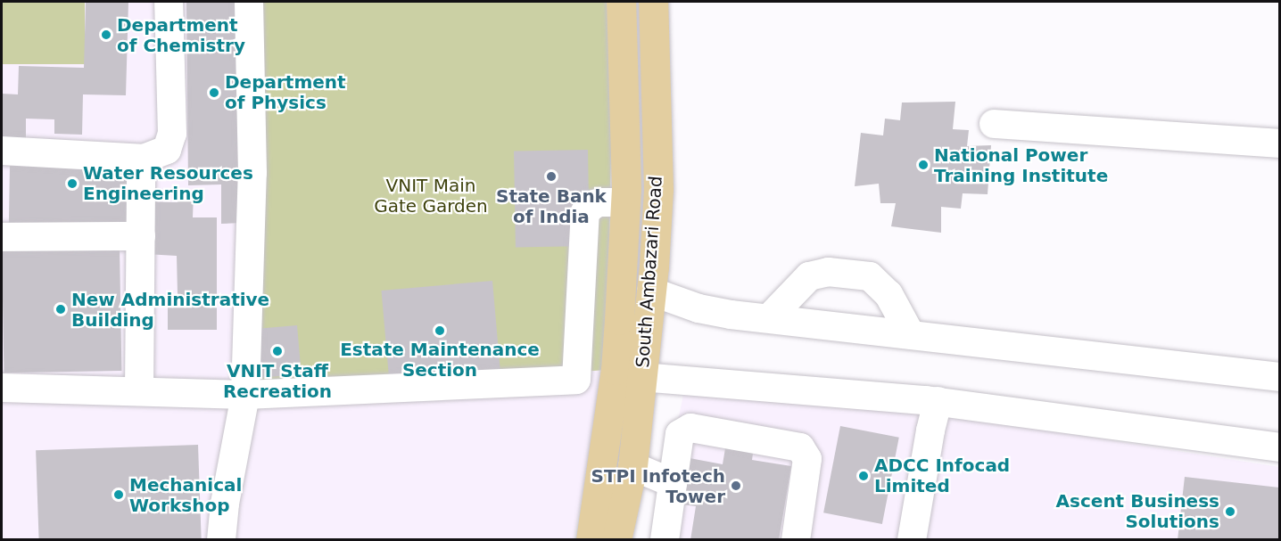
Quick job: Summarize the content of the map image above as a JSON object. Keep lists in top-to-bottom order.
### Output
{
  "streets": {
    "main road": ["South Ambazari Road"]
  },
  "parks": ["VNIT Main Gate Garden"],
  "places": [
    "Department of Chemistry",
    "Department of Physics",
    "National Power Training Institute",
    "State Bank of India",
    "Water Resources Engineering",
    "New Administrative Building",
    "Estate Maintenance Section",
    "VNIT Staff Recreation",
    "ADCC Infocad Limited",
    "STPI Infotech Tower",
    "Mechanical Workshop",
    "Ascent Business Solutions"
  ]
}
